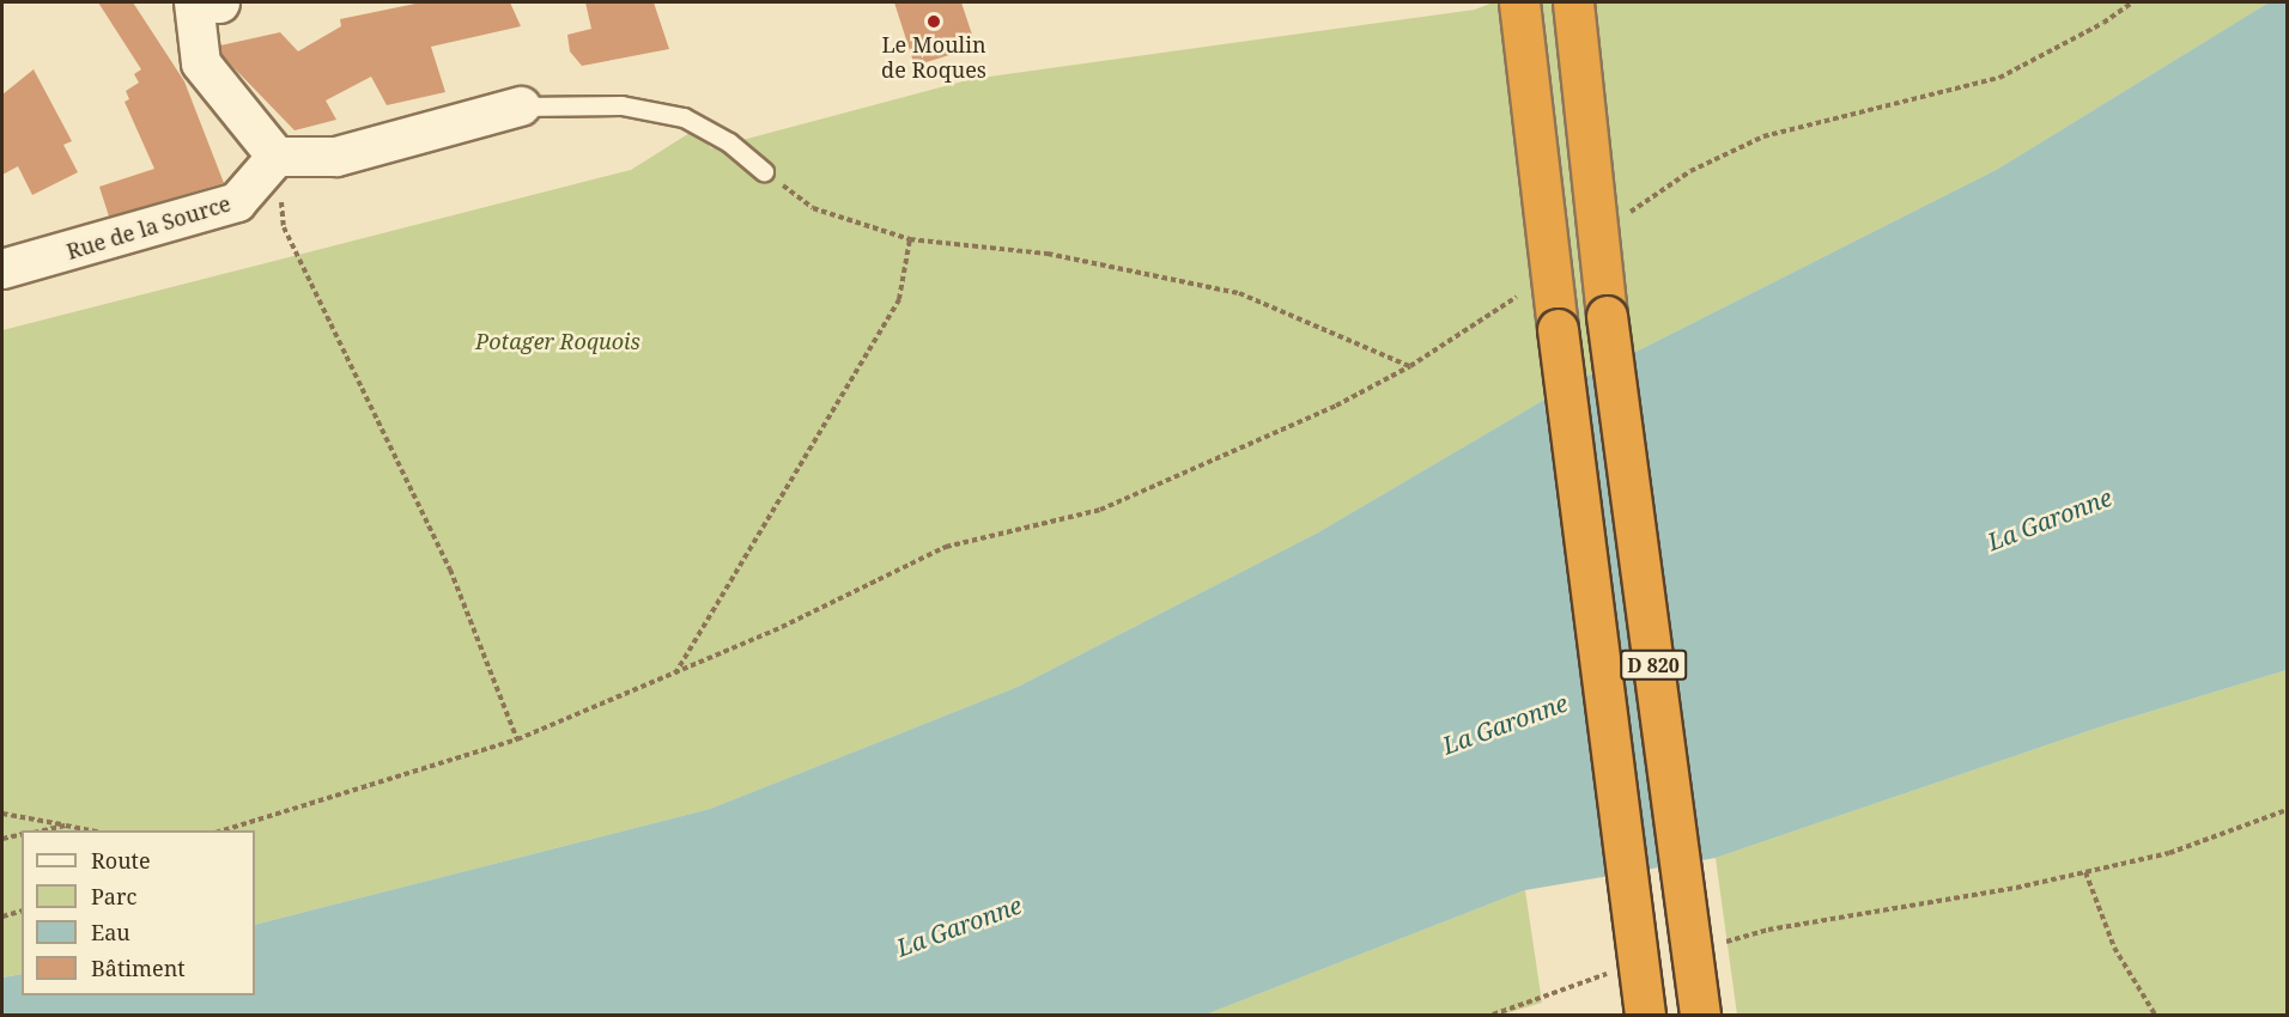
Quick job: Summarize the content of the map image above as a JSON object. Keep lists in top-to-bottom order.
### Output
{
  "streets": {
    "highway": ["D 820"],
    "street": ["Rue de la Source"]
  },
  "water": ["La Garonne"],
  "parks": ["Potager Roquois"],
  "places": ["Le Moulin de Roques"],
  "legend": [
    "Route",
    "Parc",
    "Eau",
    "Bâtiment"
  ]
}
